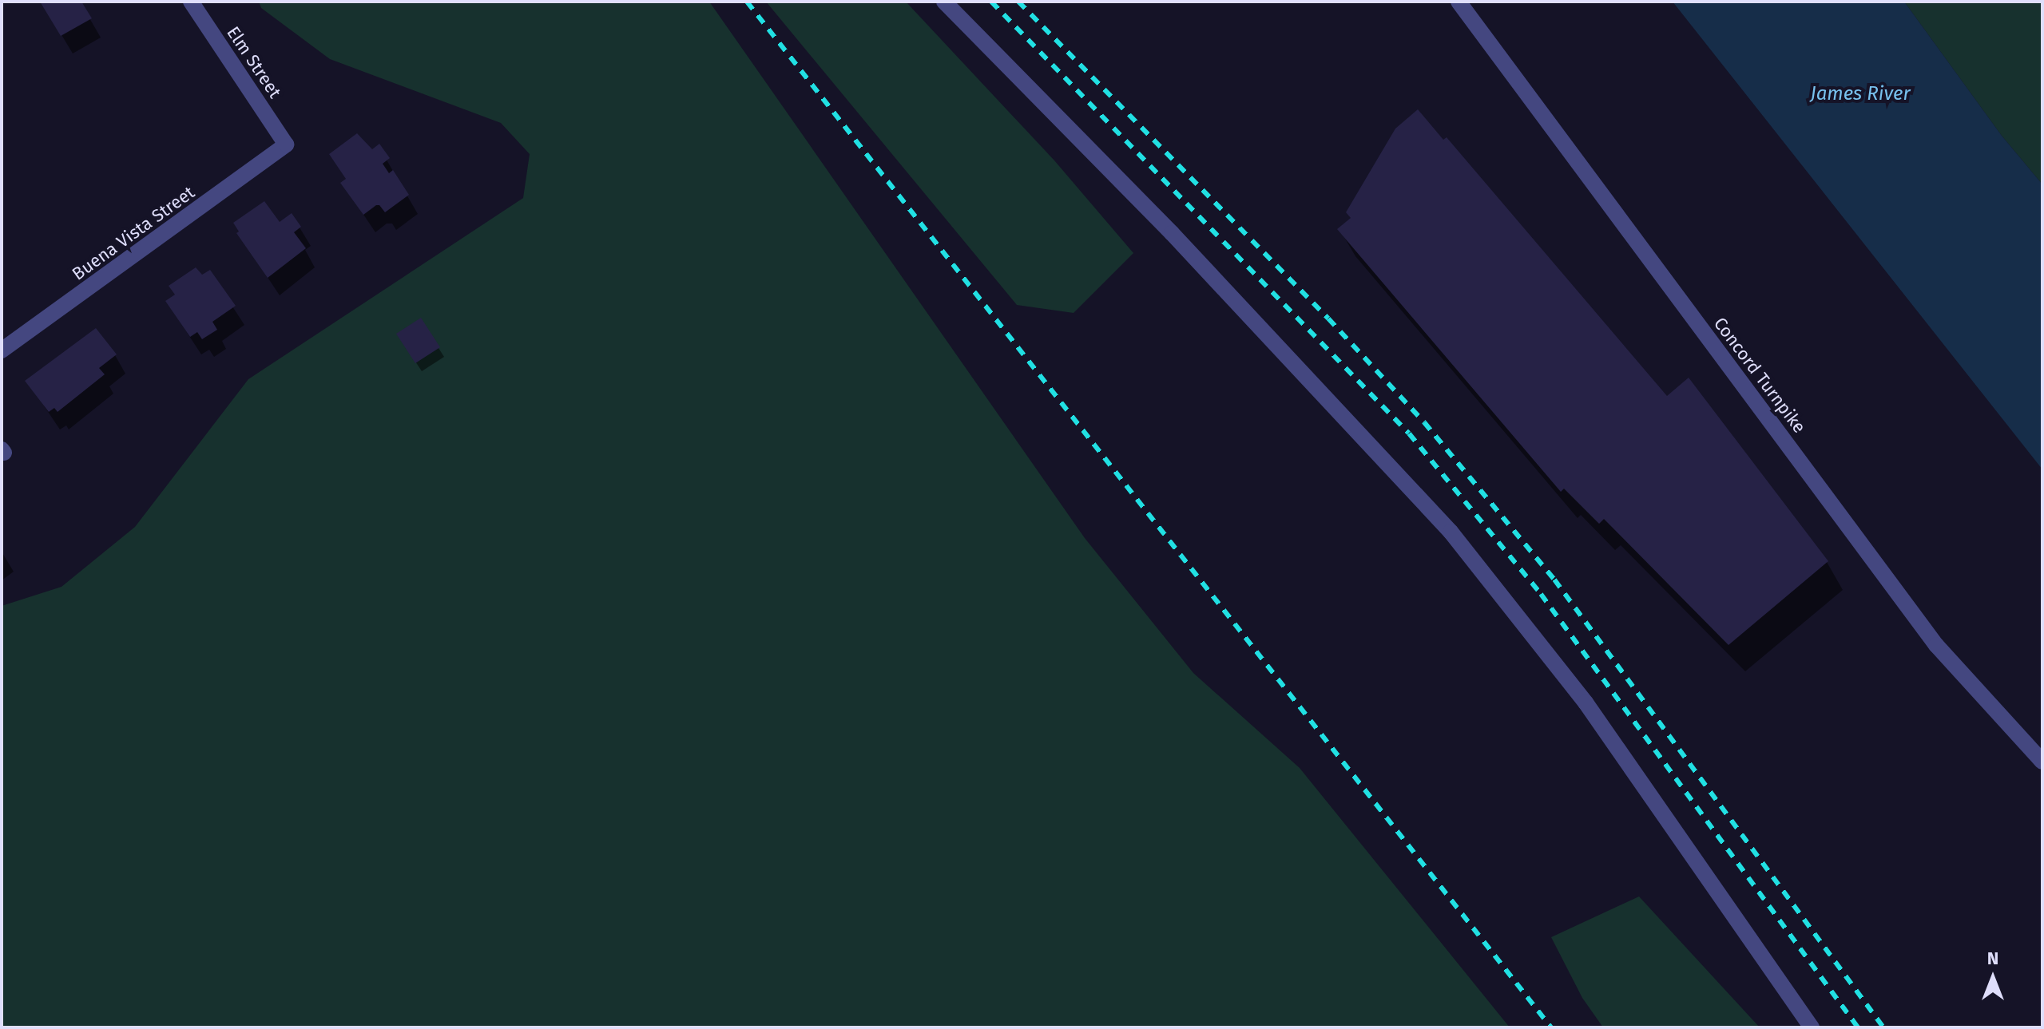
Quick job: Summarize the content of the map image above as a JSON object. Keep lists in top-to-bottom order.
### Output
{
  "streets": {
    "street": ["Elm Street", "Buena Vista Street", "Concord Turnpike"]
  },
  "crossings": [
    ["Elm Street", "Buena Vista Street"]
  ],
  "water": ["James River"],
  "north": "top"
}
